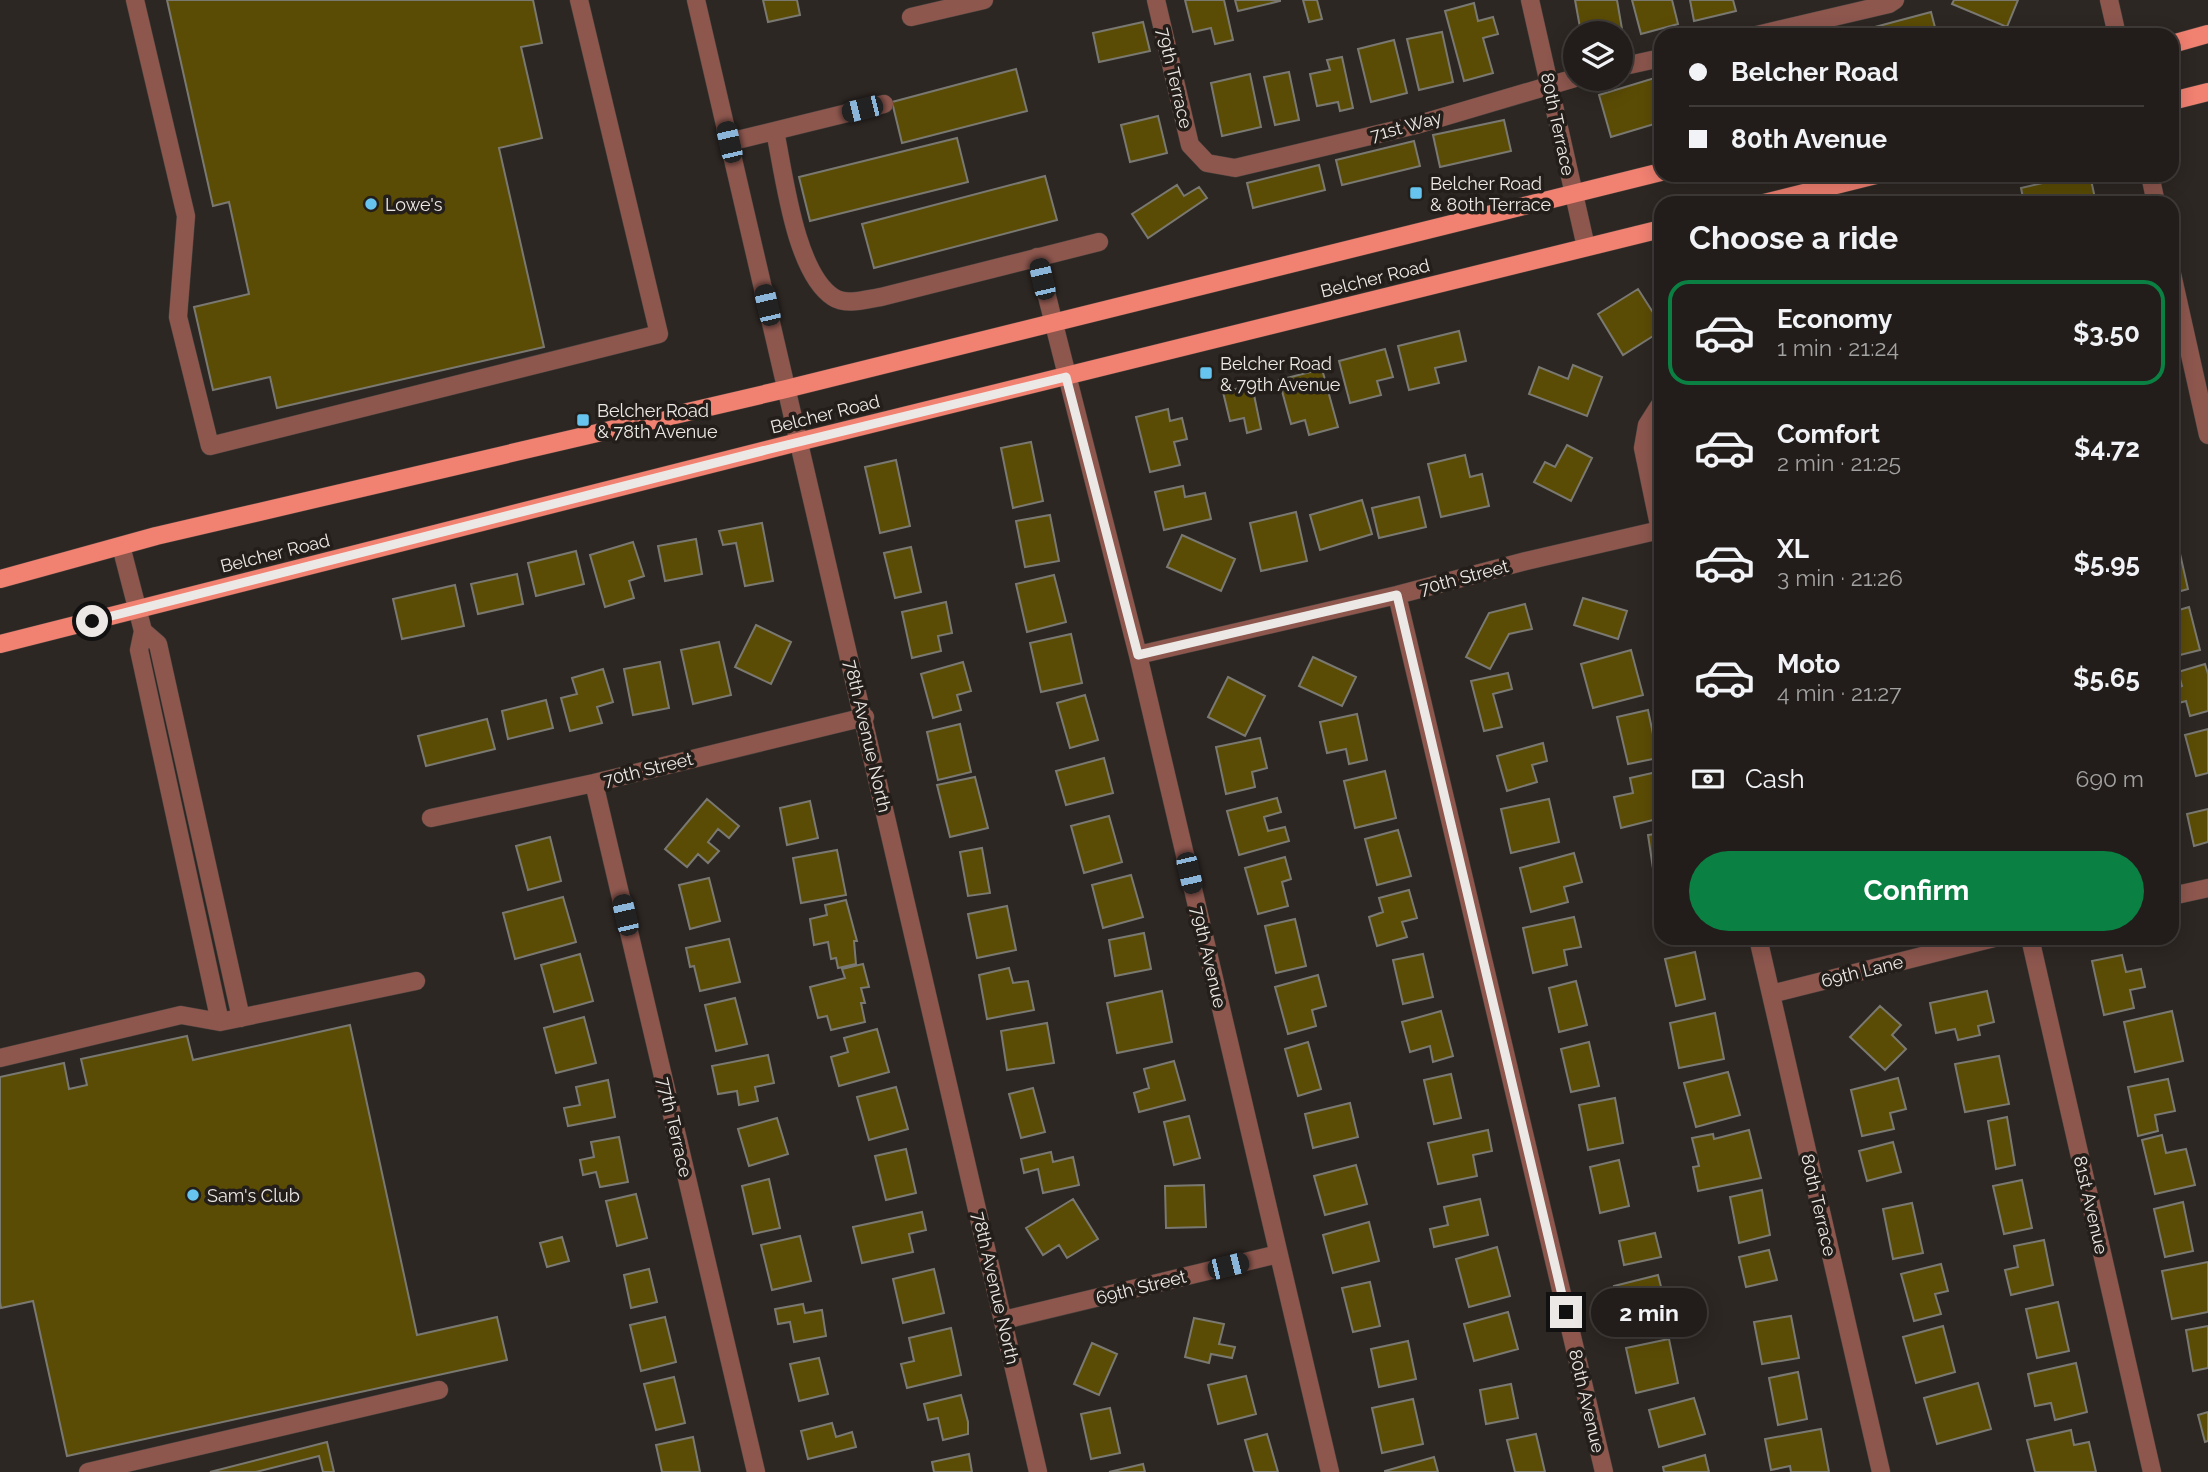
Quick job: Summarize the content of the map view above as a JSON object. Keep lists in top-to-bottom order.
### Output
{
  "streets": {
    "main road": ["Belcher Road"],
    "street": [
      "79th Terrace",
      "80th Terrace",
      "71st Way",
      "70th Street",
      "78th Avenue North",
      "79th Avenue",
      "69th Lane",
      "77th Terrace",
      "81st Avenue",
      "69th Street",
      "80th Avenue"
    ]
  },
  "crossings": [
    ["79th Terrace", "71st Way"],
    ["80th Terrace", "71st Way"],
    ["80th Terrace", "Belcher Road"],
    ["80th Terrace", "69th Lane"],
    ["Belcher Road", "78th Avenue North"],
    ["Belcher Road", "79th Avenue"],
    ["70th Street", "78th Avenue North"],
    ["70th Street", "79th Avenue"],
    ["70th Street", "77th Terrace"],
    ["70th Street", "80th Avenue"],
    ["78th Avenue North", "69th Street"],
    ["79th Avenue", "69th Street"]
  ],
  "places": {
    "transit": ["Belcher Road & 80th Terrace", "Belcher Road & 79th Avenue", "Belcher Road & 78th Avenue"],
    "other": ["Lowe's", "Sam's Club"]
  },
  "page": {
    "banner": ["Belcher Road", "80th Avenue"],
    "heading": "Choose a ride",
    "list": [
      {
        "name": "Economy",
        "note": "1 min · 21:24",
        "value": "$3.50"
      },
      {
        "name": "Comfort",
        "note": "2 min · 21:25",
        "value": "$4.72"
      },
      {
        "name": "XL",
        "note": "3 min · 21:26",
        "value": "$5.95"
      },
      {
        "name": "Moto",
        "note": "4 min · 21:27",
        "value": "$5.65"
      }
    ],
    "pay": ["Cash", "690 m"],
    "buttons": "Confirm",
    "bubble": "2 min"
  }
}
